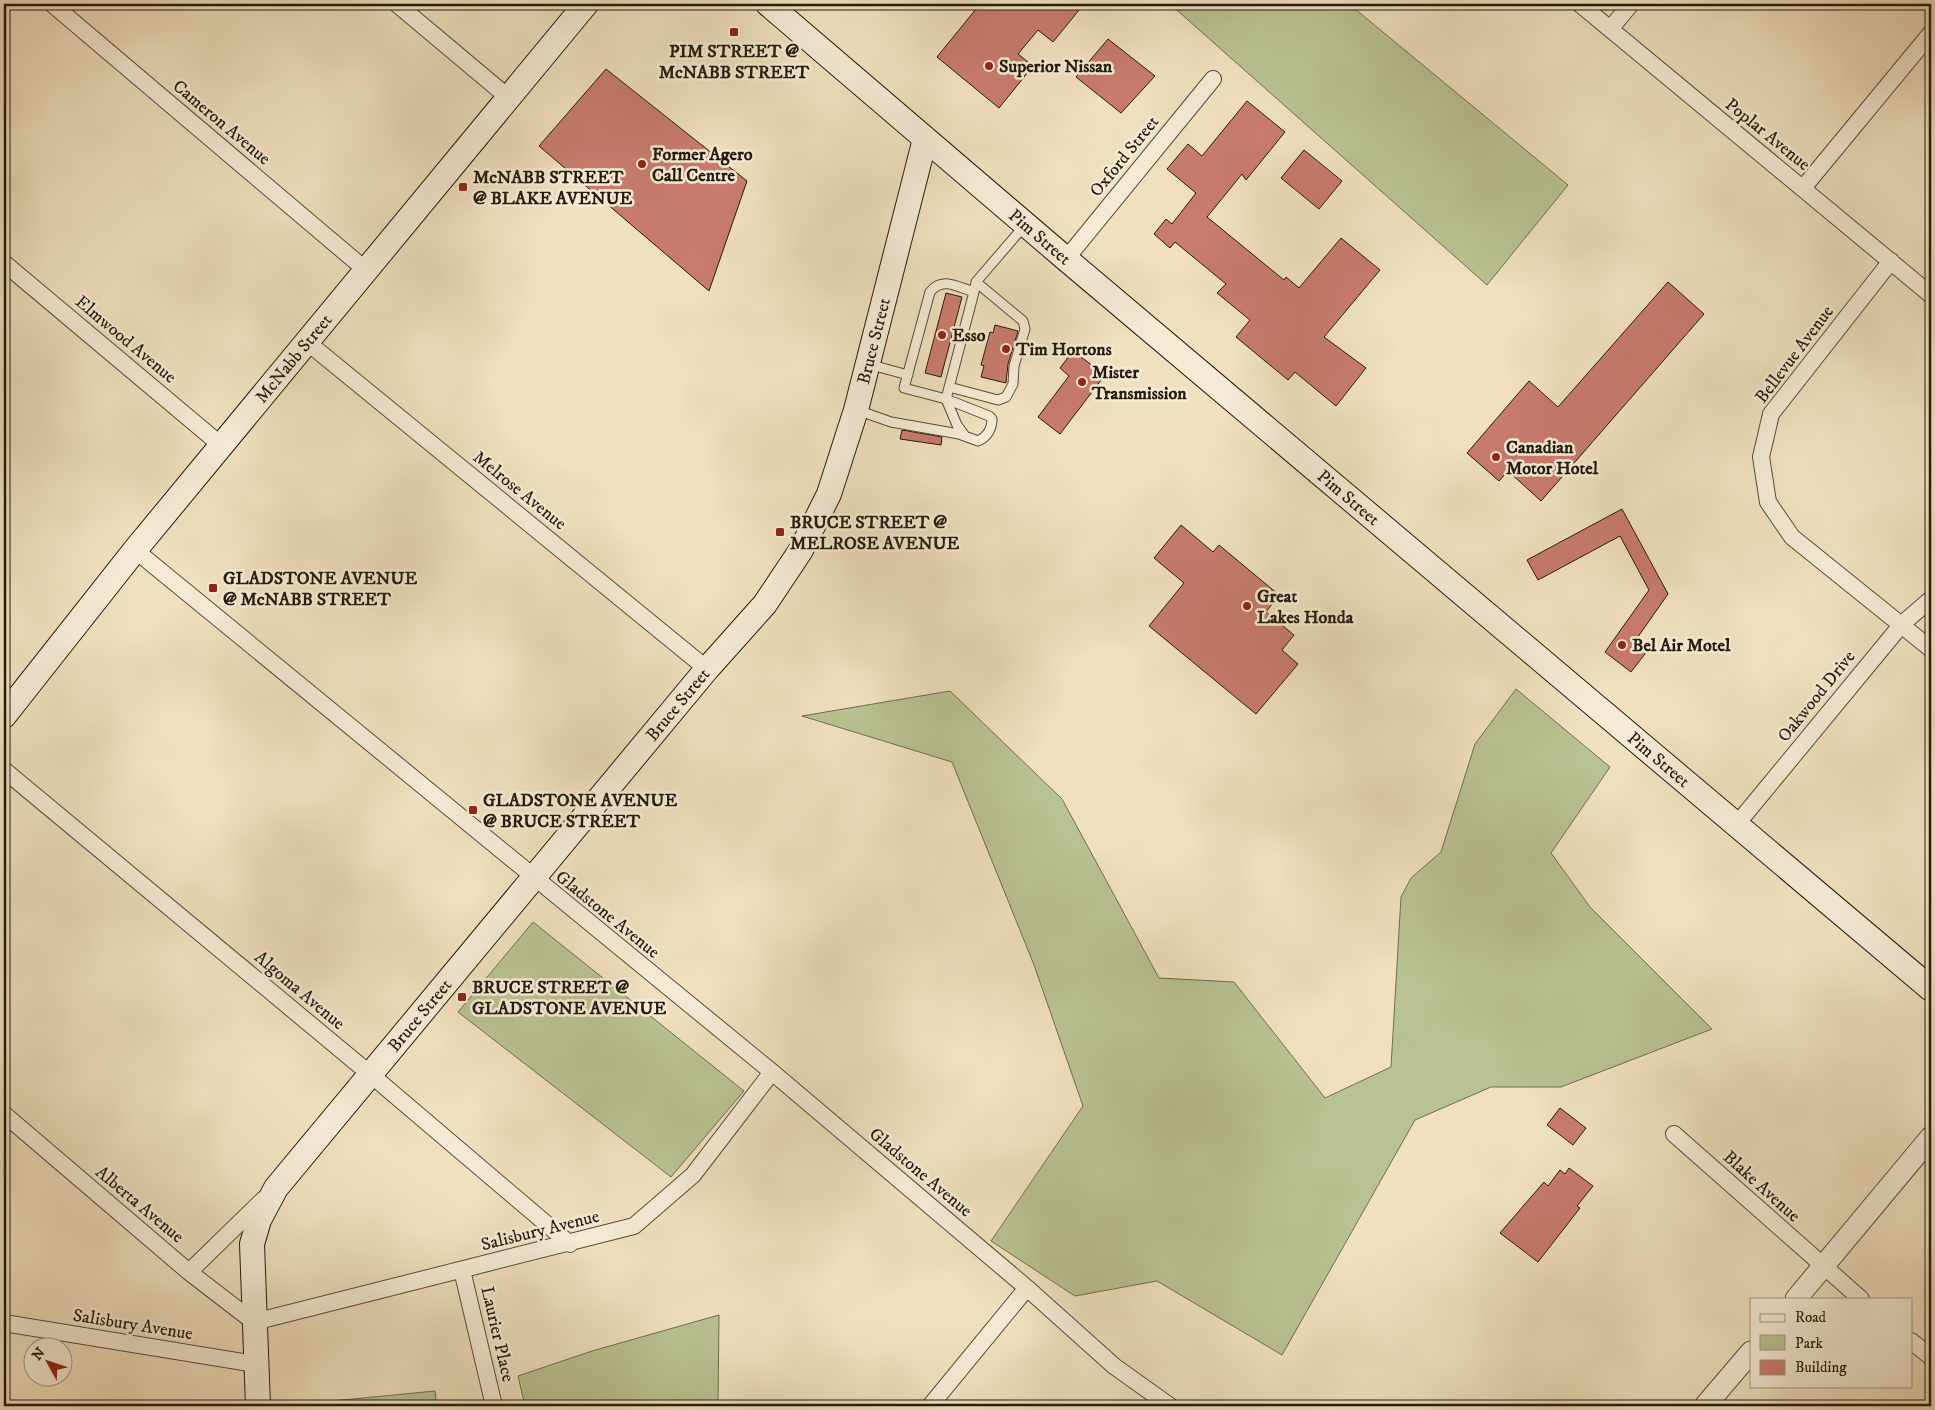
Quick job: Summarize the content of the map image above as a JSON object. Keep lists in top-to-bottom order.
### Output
{
  "streets": {
    "main road": ["Pim Street", "Bruce Street", "McNabb Street"],
    "street": [
      "Cameron Avenue",
      "Poplar Avenue",
      "Oxford Street",
      "Elmwood Avenue",
      "Bellevue Avenue",
      "Melrose Avenue",
      "Oakwood Drive",
      "Gladstone Avenue",
      "Algoma Avenue",
      "Blake Avenue",
      "Alberta Avenue",
      "Salisbury Avenue",
      "Laurier Place"
    ]
  },
  "crossings": [
    ["Cameron Avenue", "McNabb Street"],
    ["Poplar Avenue", "Bellevue Avenue"],
    ["Oxford Street", "Pim Street"],
    ["Pim Street", "Bruce Street"],
    ["Pim Street", "Oakwood Drive"],
    ["Elmwood Avenue", "McNabb Street"],
    ["Bruce Street", "Melrose Avenue"],
    ["Bruce Street", "Gladstone Avenue"],
    ["Bruce Street", "Algoma Avenue"],
    ["Bruce Street", "Alberta Avenue"],
    ["Bruce Street", "Salisbury Avenue"],
    ["Bellevue Avenue", "Oakwood Drive"],
    ["McNabb Street", "Melrose Avenue"],
    ["McNabb Street", "Gladstone Avenue"],
    ["Gladstone Avenue", "Salisbury Avenue"],
    ["Algoma Avenue", "Salisbury Avenue"],
    ["Alberta Avenue", "Salisbury Avenue"],
    ["Salisbury Avenue", "Laurier Place"]
  ],
  "places": {
    "transit": [
      "PIM STREET @ McNABB STREET",
      "McNABB STREET @ BLAKE AVENUE",
      "BRUCE STREET @ MELROSE AVENUE",
      "GLADSTONE AVENUE @ McNABB STREET",
      "GLADSTONE AVENUE @ BRUCE STREET",
      "BRUCE STREET @ GLADSTONE AVENUE"
    ],
    "other": [
      "Superior Nissan",
      "Former Agero Call Centre",
      "Esso",
      "Tim Hortons",
      "Mister Transmission",
      "Canadian Motor Hotel",
      "Great Lakes Honda",
      "Bel Air Motel"
    ]
  },
  "legend": ["Road", "Park", "Building"],
  "north": "top left"
}
